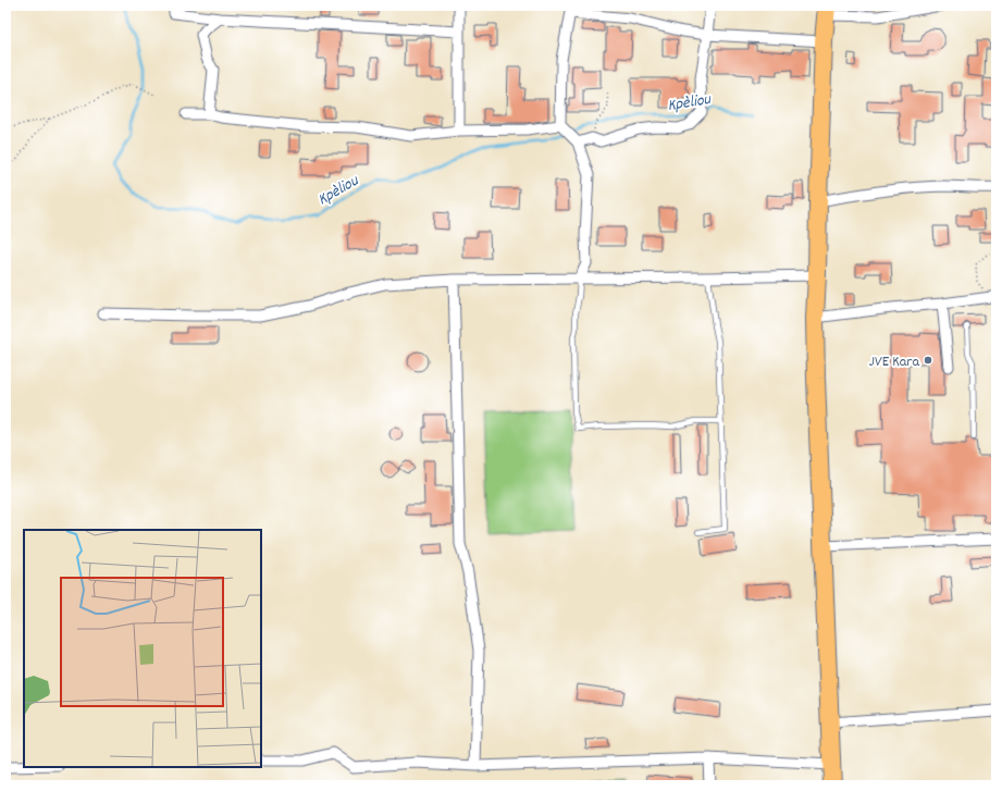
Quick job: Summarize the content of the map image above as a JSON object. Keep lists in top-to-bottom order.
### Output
{
  "water": ["Kpèliou"],
  "places": ["JVE Kara"]
}
